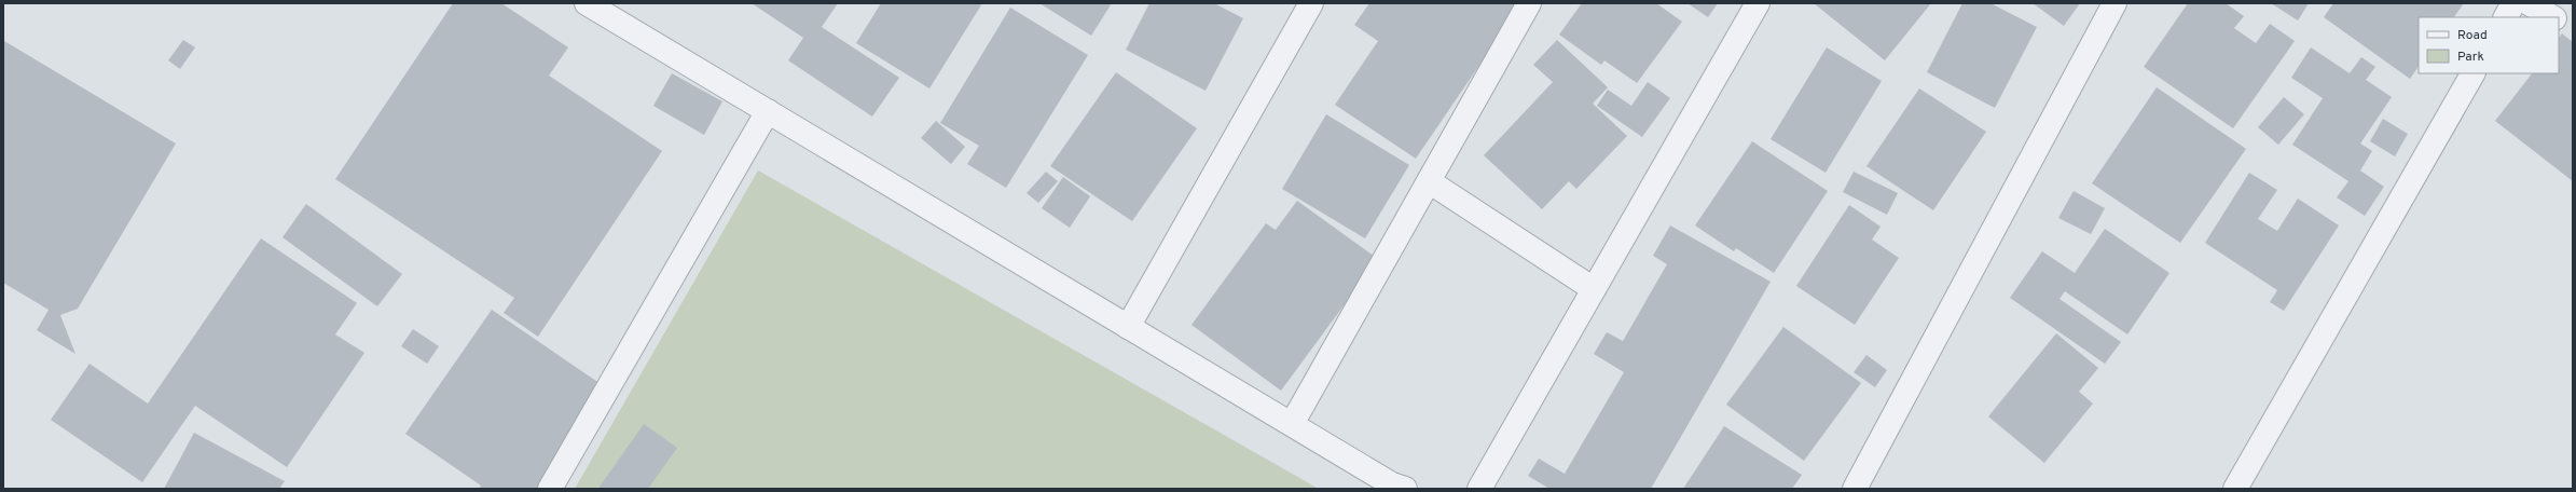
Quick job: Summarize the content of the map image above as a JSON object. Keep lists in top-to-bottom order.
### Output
{
  "legend": ["Road", "Park"]
}
